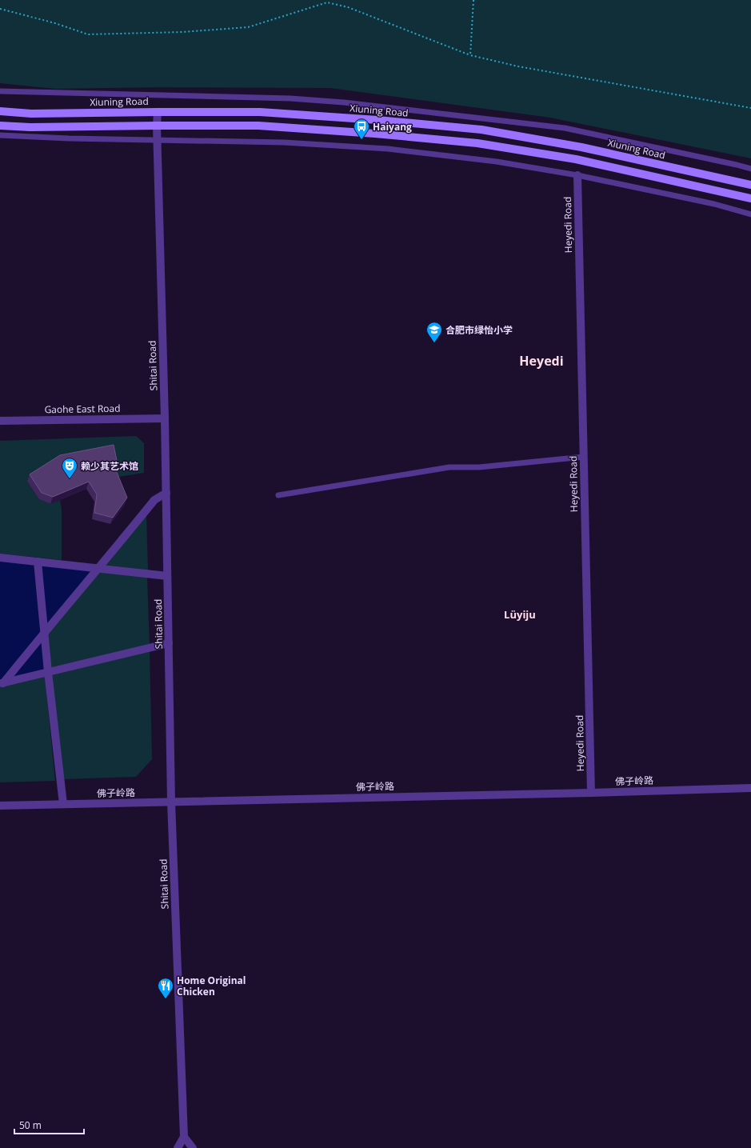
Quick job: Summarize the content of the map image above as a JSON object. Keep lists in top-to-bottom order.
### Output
{
  "streets": {
    "main road": ["Xiuning Road"],
    "street": [
      "Heyedi Road",
      "Shitai Road",
      "Gaohe East Road",
      "佛子岭路"
    ]
  },
  "crossings": [
    ["Xiuning Road", "Shitai Road"],
    ["Heyedi Road", "佛子岭路"],
    ["Shitai Road", "Gaohe East Road"],
    ["Shitai Road", "佛子岭路"]
  ],
  "districts": ["Heyedi", "Lüyiju"],
  "places": {
    "bus stop": ["Haiyang"],
    "school or university": ["合肥市绿怡小学"],
    "theatre": ["赖少其艺术馆"],
    "restaurant": ["Home Original Chicken"]
  },
  "scale_bar": "50 m"
}
